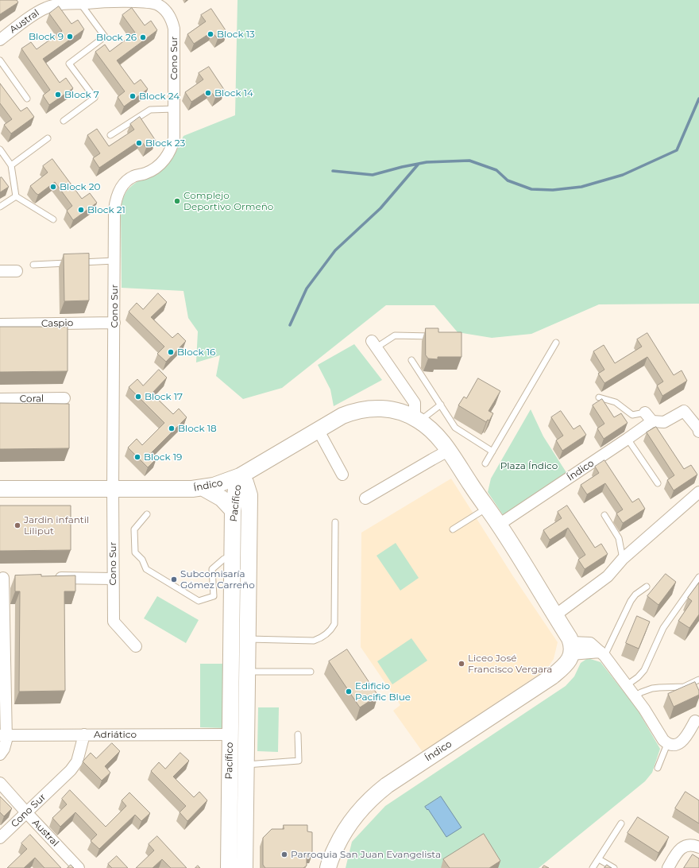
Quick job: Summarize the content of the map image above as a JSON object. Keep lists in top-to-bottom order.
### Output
{
  "streets": {
    "street": [
      "Austral",
      "Cono Sur",
      "Caspio",
      "Coral",
      "Índico",
      "Pacífico",
      "Adriático"
    ]
  },
  "crossings": [
    ["Austral", "Cono Sur"],
    ["Cono Sur", "Caspio"],
    ["Cono Sur", "Índico"],
    ["Cono Sur", "Adriático"],
    ["Índico", "Pacífico"],
    ["Pacífico", "Adriático"]
  ],
  "parks": ["Plaza Índico"],
  "places": [
    "Block 13",
    "Block 9",
    "Block 26",
    "Block 14",
    "Block 7",
    "Block 24",
    "Block 23",
    "Block 20",
    "Complejo Deportivo Ormeño",
    "Block 21",
    "Block 16",
    "Block 17",
    "Block 18",
    "Block 19",
    "Jardin infantil Liliput",
    "Subcomisaría Gómez Carreño",
    "Liceo José Francisco Vergara",
    "Edificio Pacific Blue",
    "Parroquia San Juan Evangelista"
  ]
}
